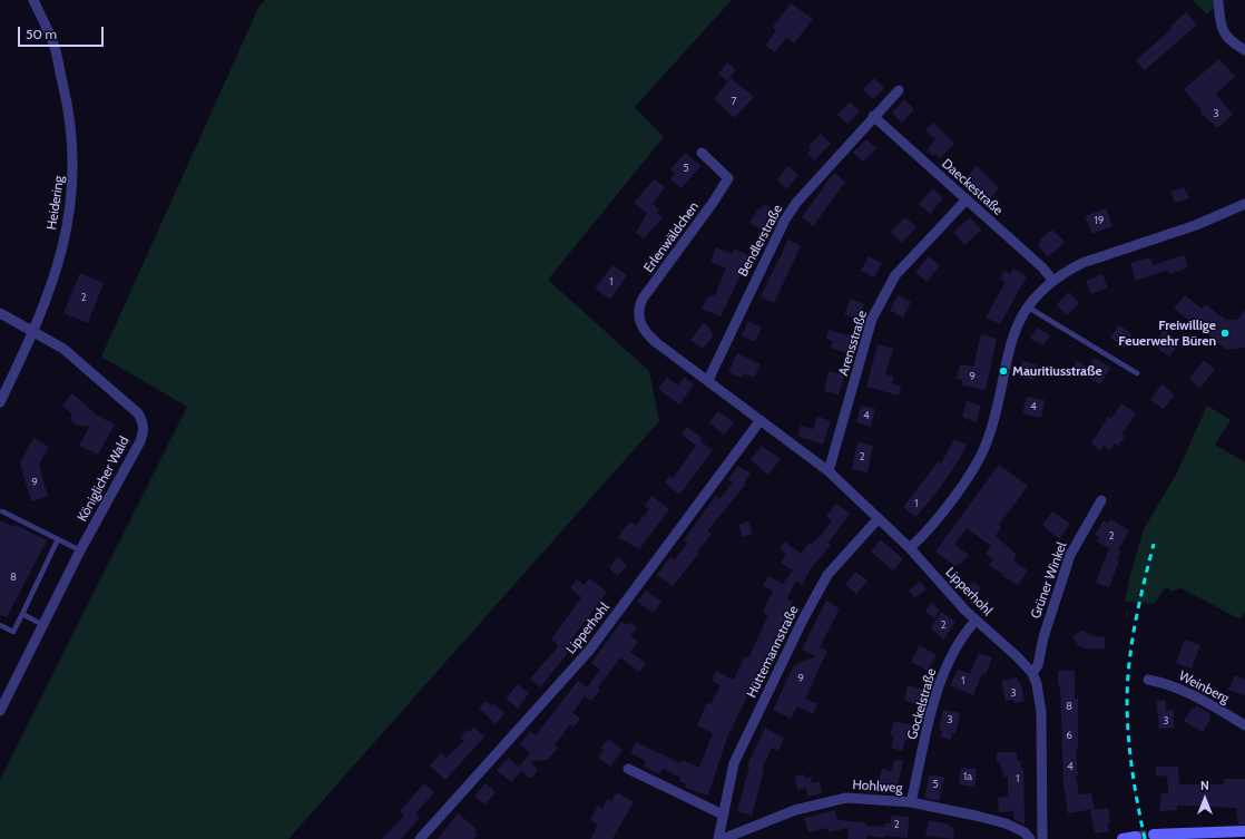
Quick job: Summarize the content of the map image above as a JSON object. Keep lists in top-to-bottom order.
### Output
{
  "streets": {
    "street": [
      "Daeckestraße",
      "Heidering",
      "Erlenwäldchen",
      "Bendlerstraße",
      "Arensstraße",
      "Königlicher Wald",
      "Grüner Winkel",
      "Lipperhohl",
      "Hüttemannstraße",
      "Weinberg",
      "Gockelstraße",
      "Hohlweg"
    ]
  },
  "crossings": [
    ["Daeckestraße", "Bendlerstraße"],
    ["Daeckestraße", "Arensstraße"],
    ["Heidering", "Königlicher Wald"],
    ["Erlenwäldchen", "Lipperhohl"],
    ["Bendlerstraße", "Lipperhohl"],
    ["Arensstraße", "Lipperhohl"],
    ["Grüner Winkel", "Lipperhohl"],
    ["Lipperhohl", "Hüttemannstraße"],
    ["Lipperhohl", "Gockelstraße"],
    ["Gockelstraße", "Hohlweg"]
  ],
  "places": ["Freiwillige Feuerwehr Büren", "Mauritiusstraße"],
  "house_numbers": [
    "7",
    "3",
    "5",
    "19",
    "1",
    "2",
    "9",
    "4",
    "4",
    "2",
    "9",
    "1",
    "2",
    "8",
    "2",
    "9",
    "1",
    "3",
    "8",
    "3",
    "3",
    "6",
    "4",
    "1a",
    "1",
    "5",
    "2"
  ],
  "scale_bar": "50 m",
  "north": "top"
}
